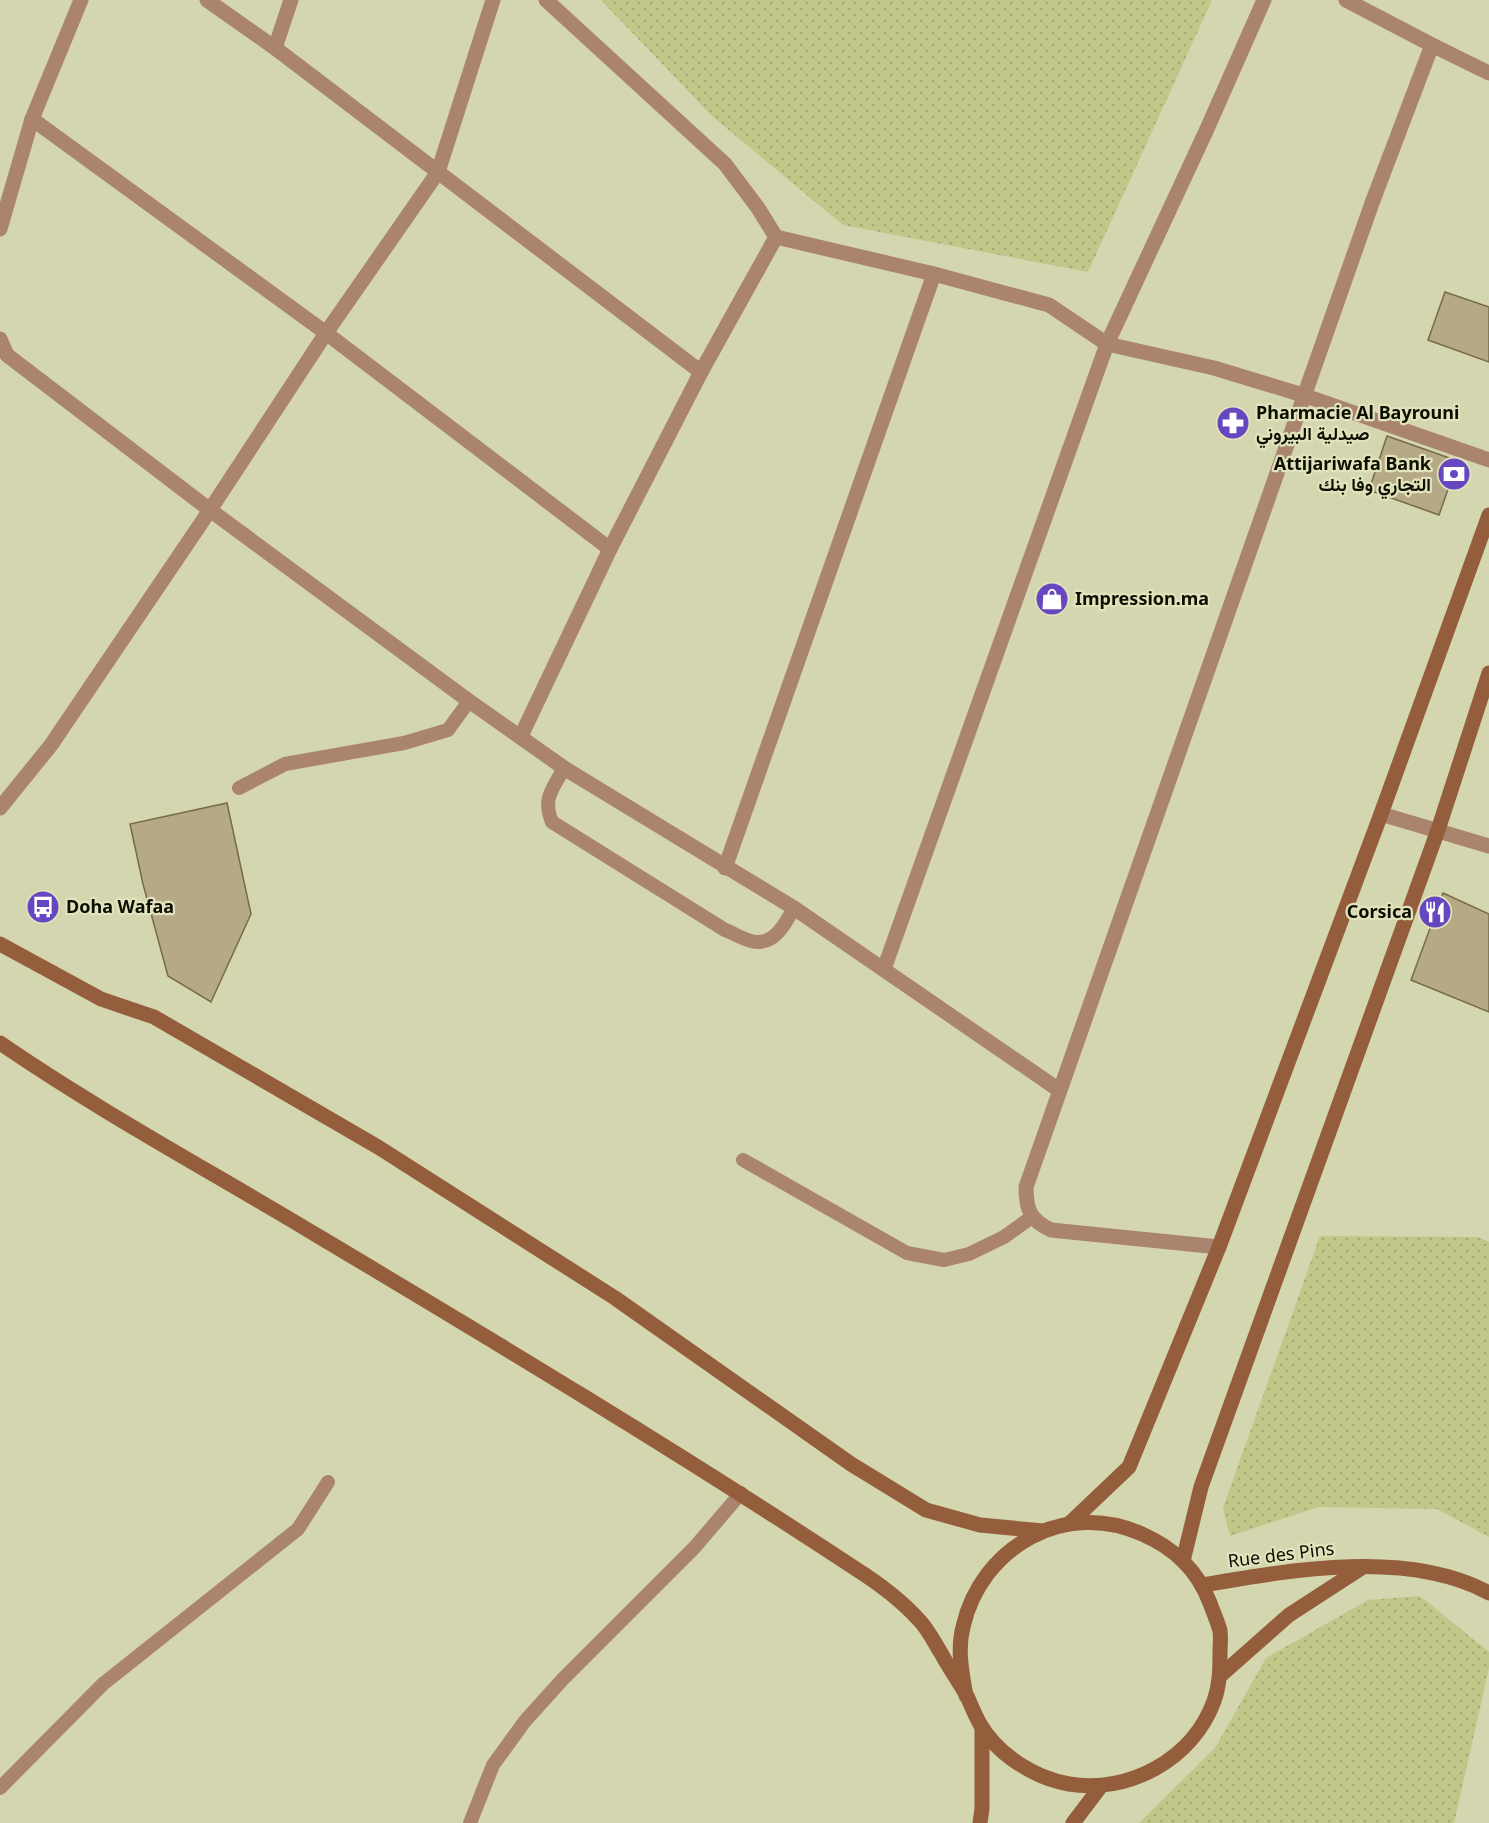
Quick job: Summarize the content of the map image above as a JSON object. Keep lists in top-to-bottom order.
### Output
{
  "streets": {
    "main road": ["Rue des Pins"]
  },
  "places": {
    "pharmacy": ["Pharmacie Al Bayrouni صيدلية البيروني"],
    "bank": ["Attijariwafa Bank التجاري وفا بنك"],
    "shop": ["Impression.ma"],
    "bus stop": ["Doha Wafaa"],
    "restaurant": ["Corsica"]
  }
}
